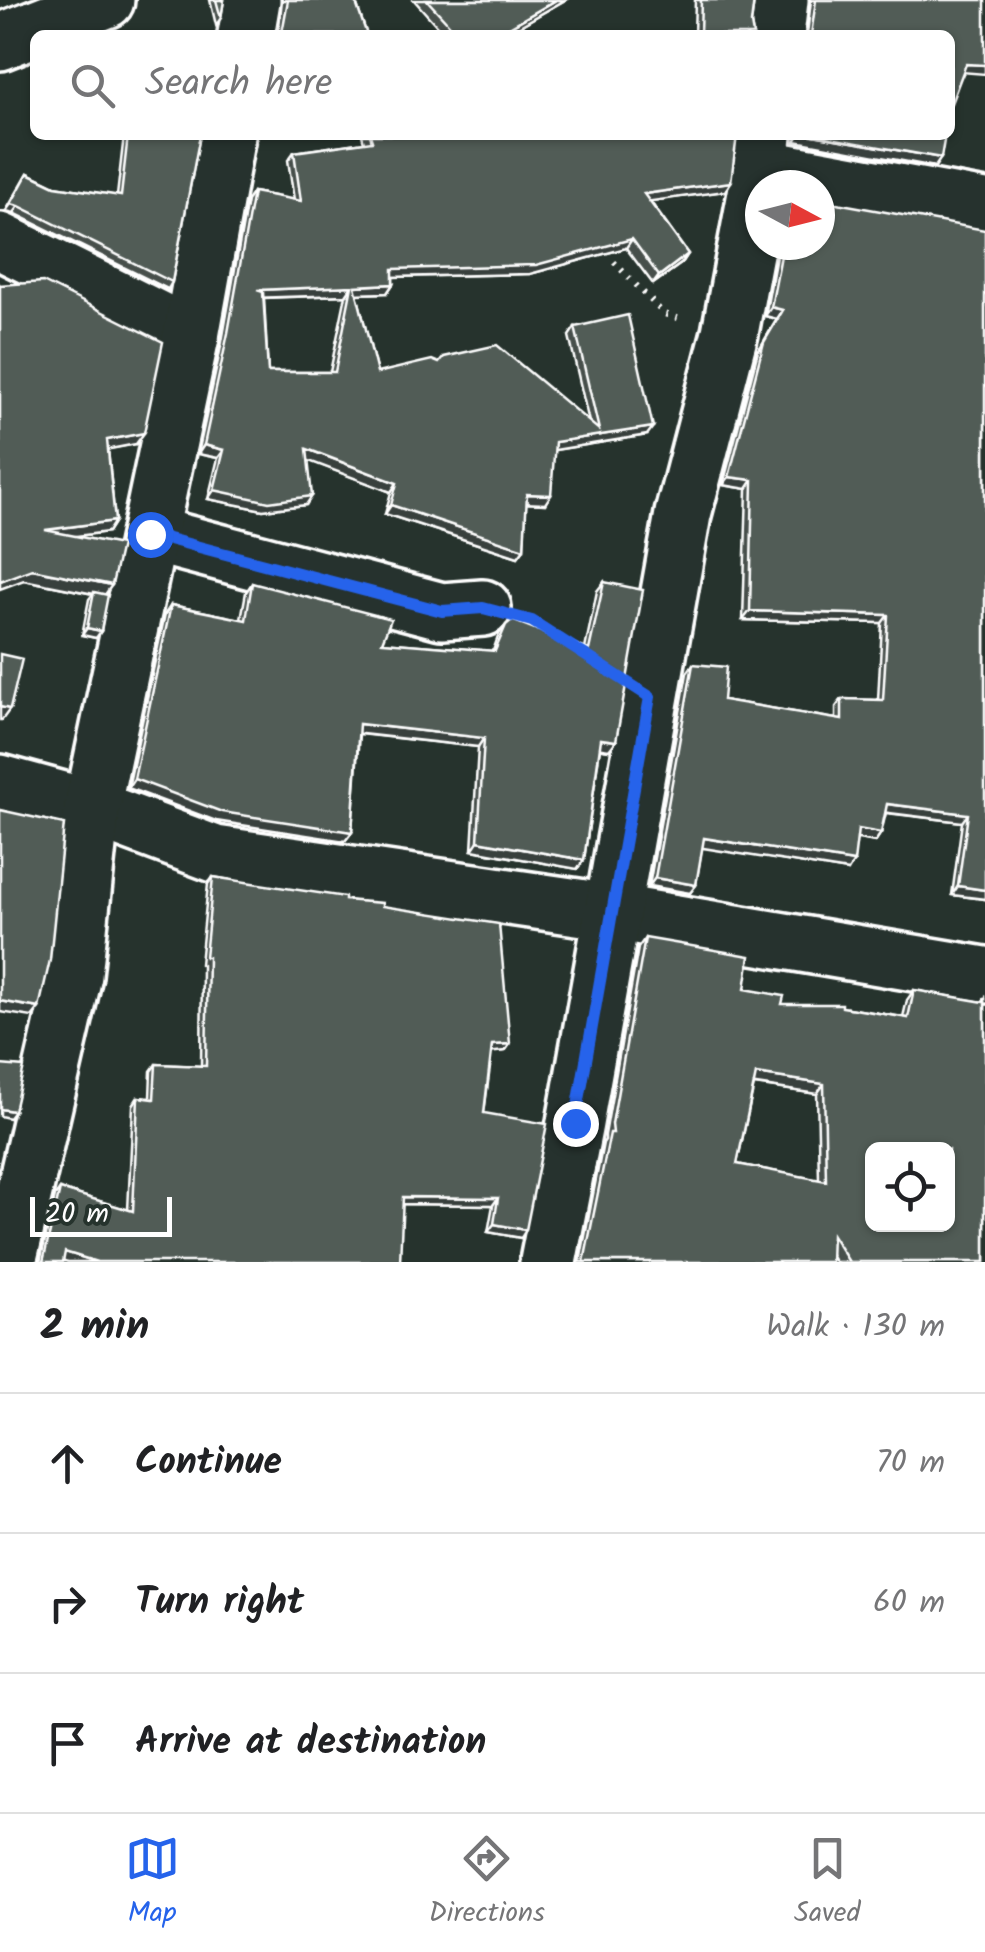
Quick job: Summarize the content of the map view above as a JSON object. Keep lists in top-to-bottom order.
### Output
{
  "scale_bar": "20 m",
  "north": "right",
  "page": {
    "search": "Search here",
    "scale": "20 m",
    "heading": ["2 min", "Walk · 130 m"],
    "list": [
      ["Continue", "70 m"],
      ["Turn right", "60 m"],
      "Arrive at destination"
    ],
    "nav": ["Map", "Directions", "Saved"]
  }
}
